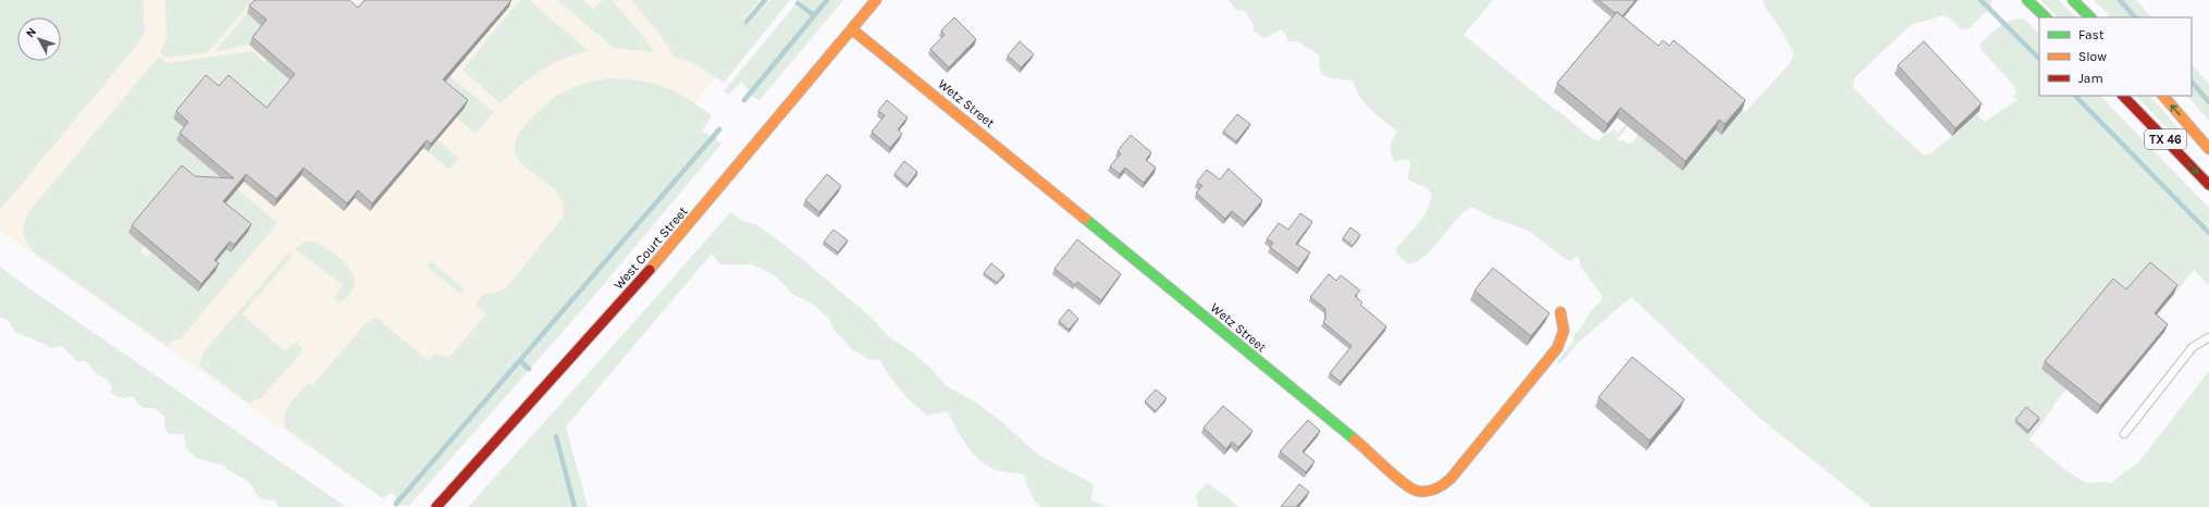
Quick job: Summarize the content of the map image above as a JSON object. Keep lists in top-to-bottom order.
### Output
{
  "streets": {
    "street": ["Wetz Street", "TX 46", "West Court Street"]
  },
  "crossings": [
    ["Wetz Street", "West Court Street"]
  ],
  "legend": ["Fast", "Slow", "Jam"],
  "north": "top left"
}
